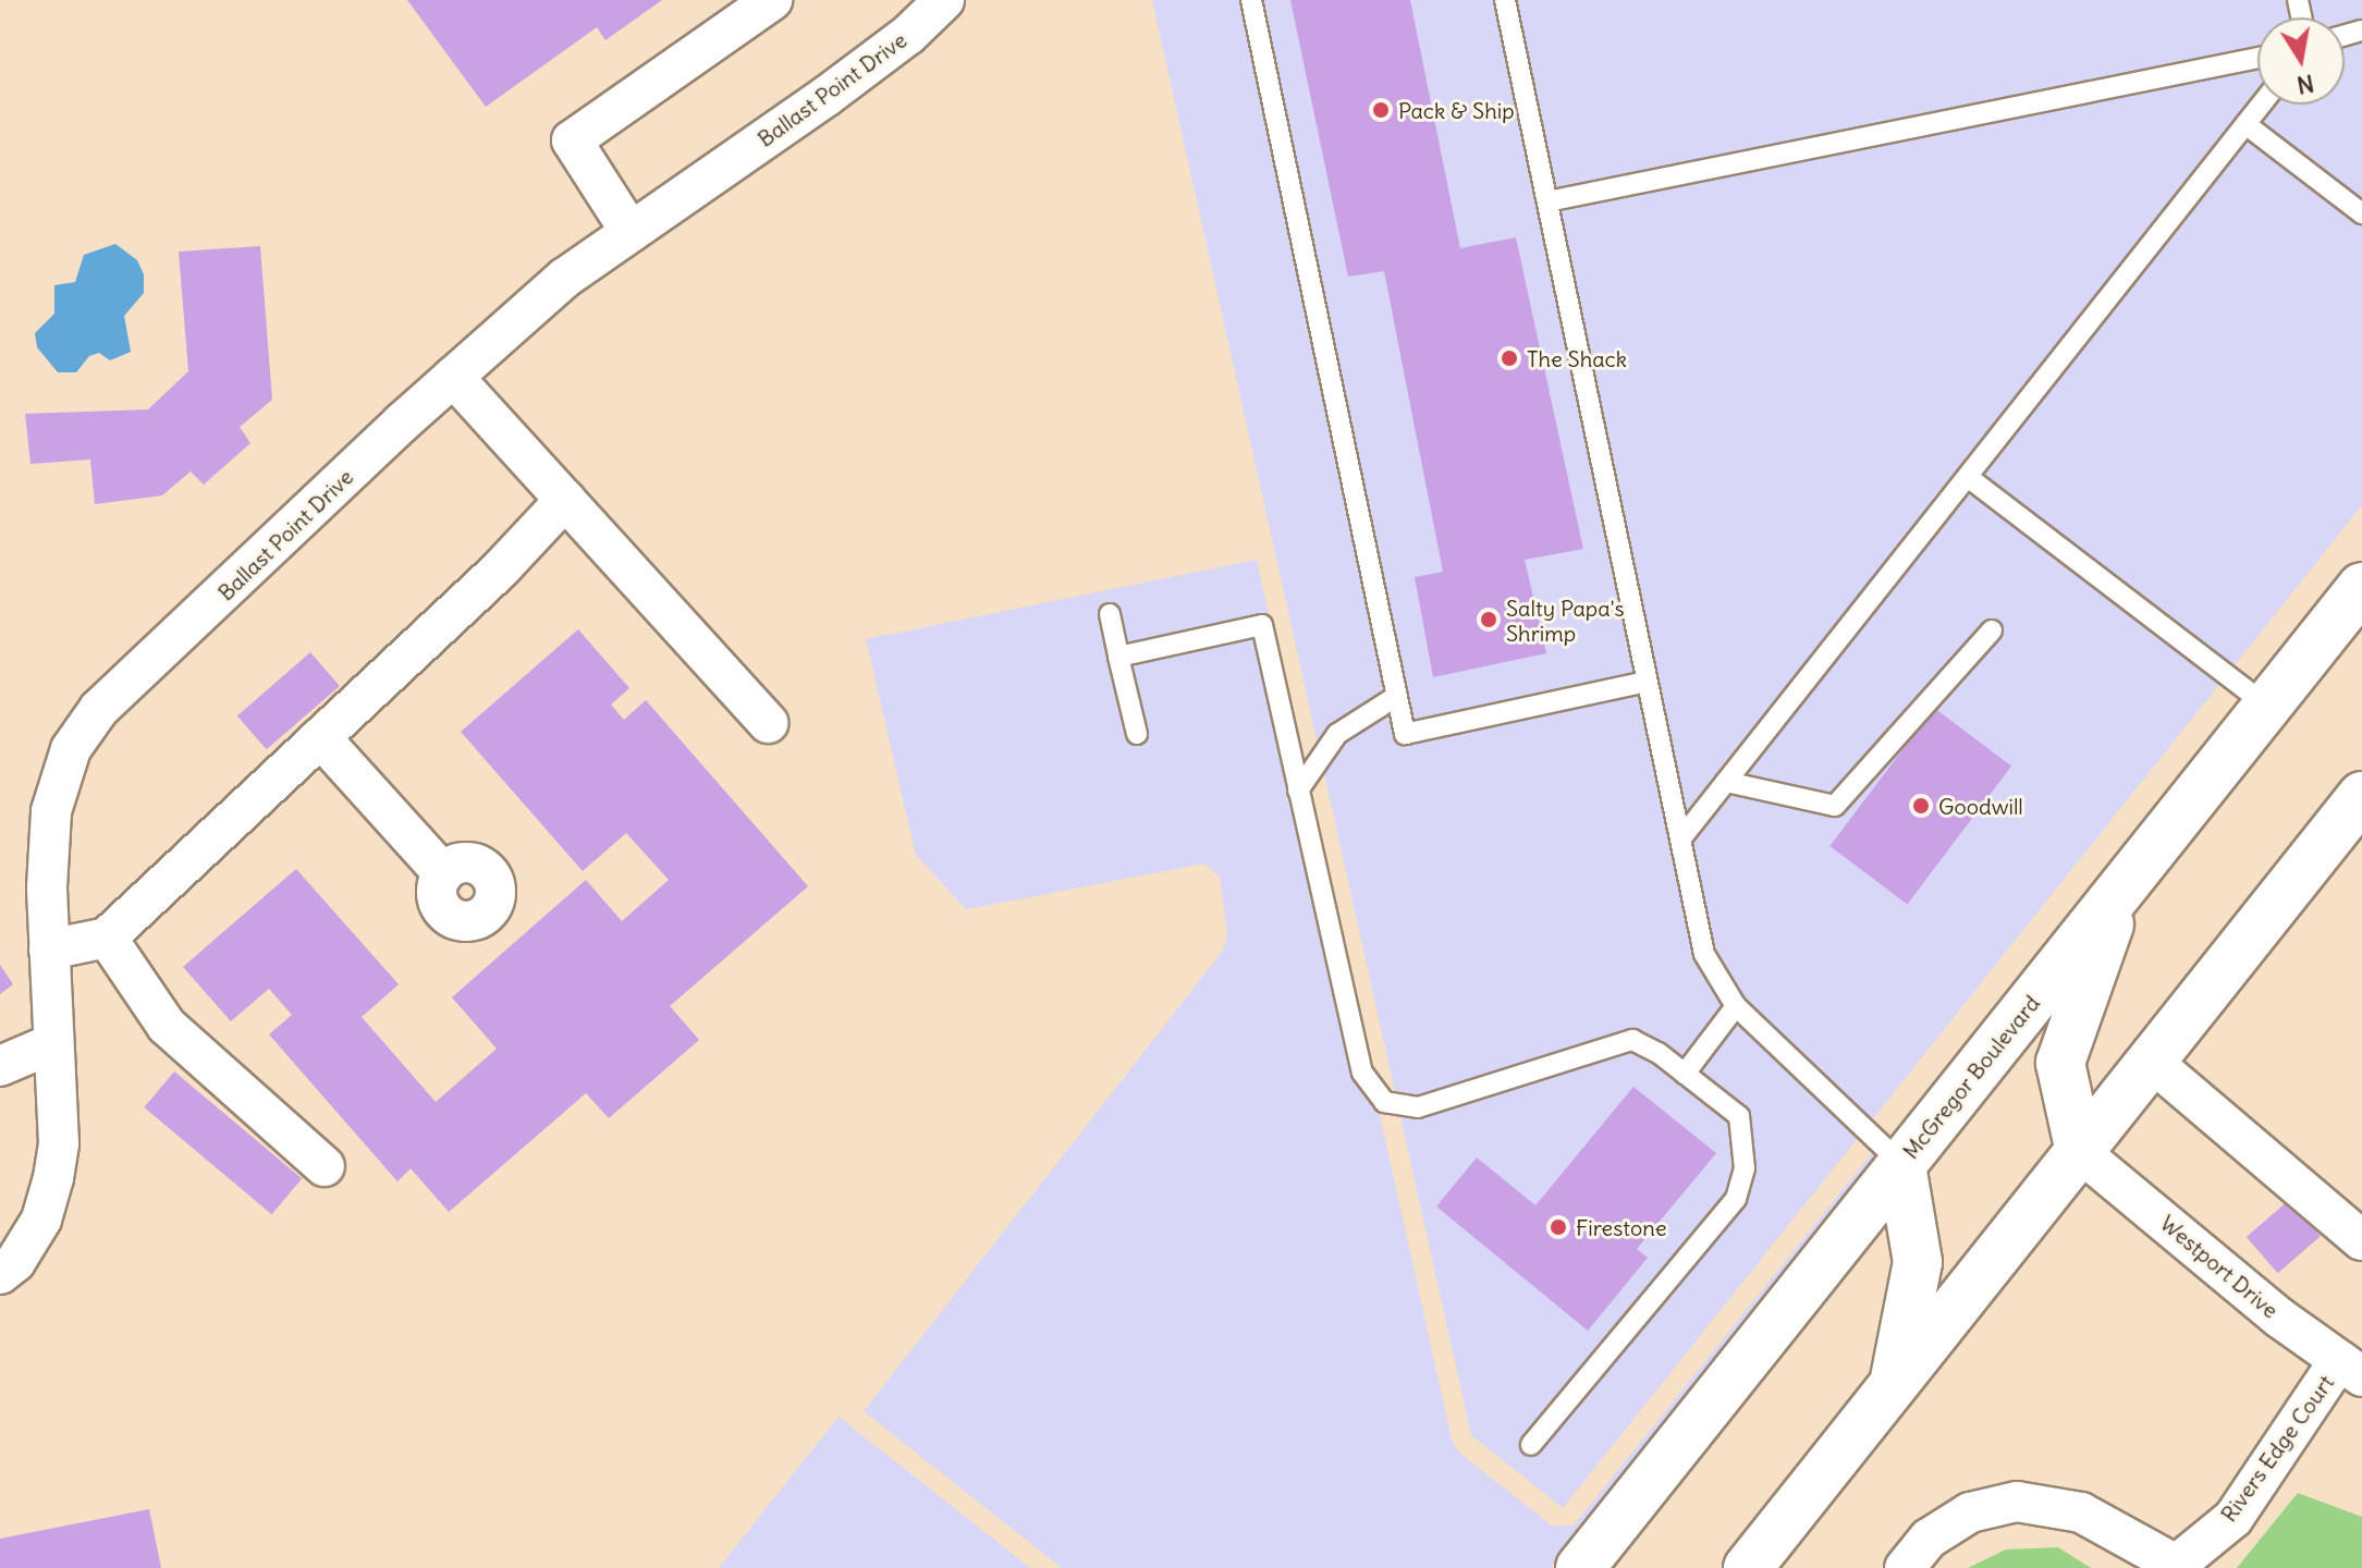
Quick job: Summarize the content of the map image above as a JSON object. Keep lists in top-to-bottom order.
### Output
{
  "streets": {
    "main road": ["McGregor Boulevard"],
    "street": ["Ballast Point Drive", "Westport Drive", "Rivers Edge Court"]
  },
  "crossings": [
    ["Westport Drive", "Rivers Edge Court"]
  ],
  "places": [
    "Pack & Ship",
    "The Shack",
    "Salty Papa's Shrimp",
    "Goodwill",
    "Firestone"
  ],
  "north": "bottom"
}
